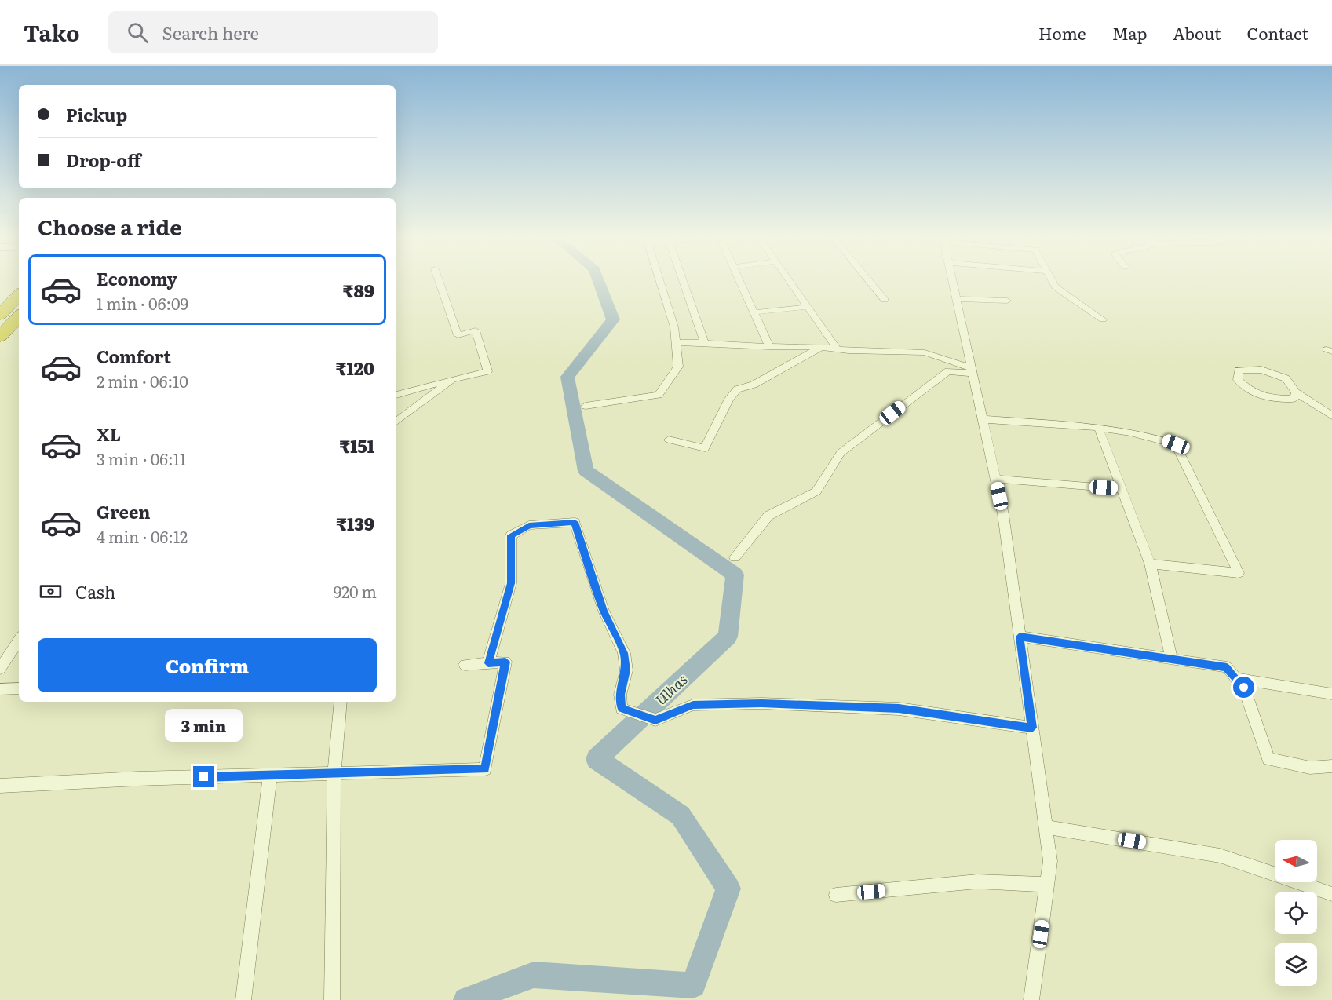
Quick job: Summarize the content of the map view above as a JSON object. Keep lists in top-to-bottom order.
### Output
{
  "water": ["Ulhas"],
  "north": "left",
  "page": {
    "header": "Tako",
    "search": "Search here",
    "nav": [
      "Home",
      "Map",
      "About",
      "Contact"
    ],
    "banner": ["Pickup", "Drop-off"],
    "heading": "Choose a ride",
    "list": [
      {
        "name": "Economy",
        "note": "1 min · 06:09",
        "value": "₹89"
      },
      {
        "name": "Comfort",
        "note": "2 min · 06:10",
        "value": "₹120"
      },
      {
        "name": "XL",
        "note": "3 min · 06:11",
        "value": "₹151"
      },
      {
        "name": "Green",
        "note": "4 min · 06:12",
        "value": "₹139"
      }
    ],
    "pay": ["Cash", "920 m"],
    "buttons": "Confirm",
    "bubble": "3 min"
  }
}
